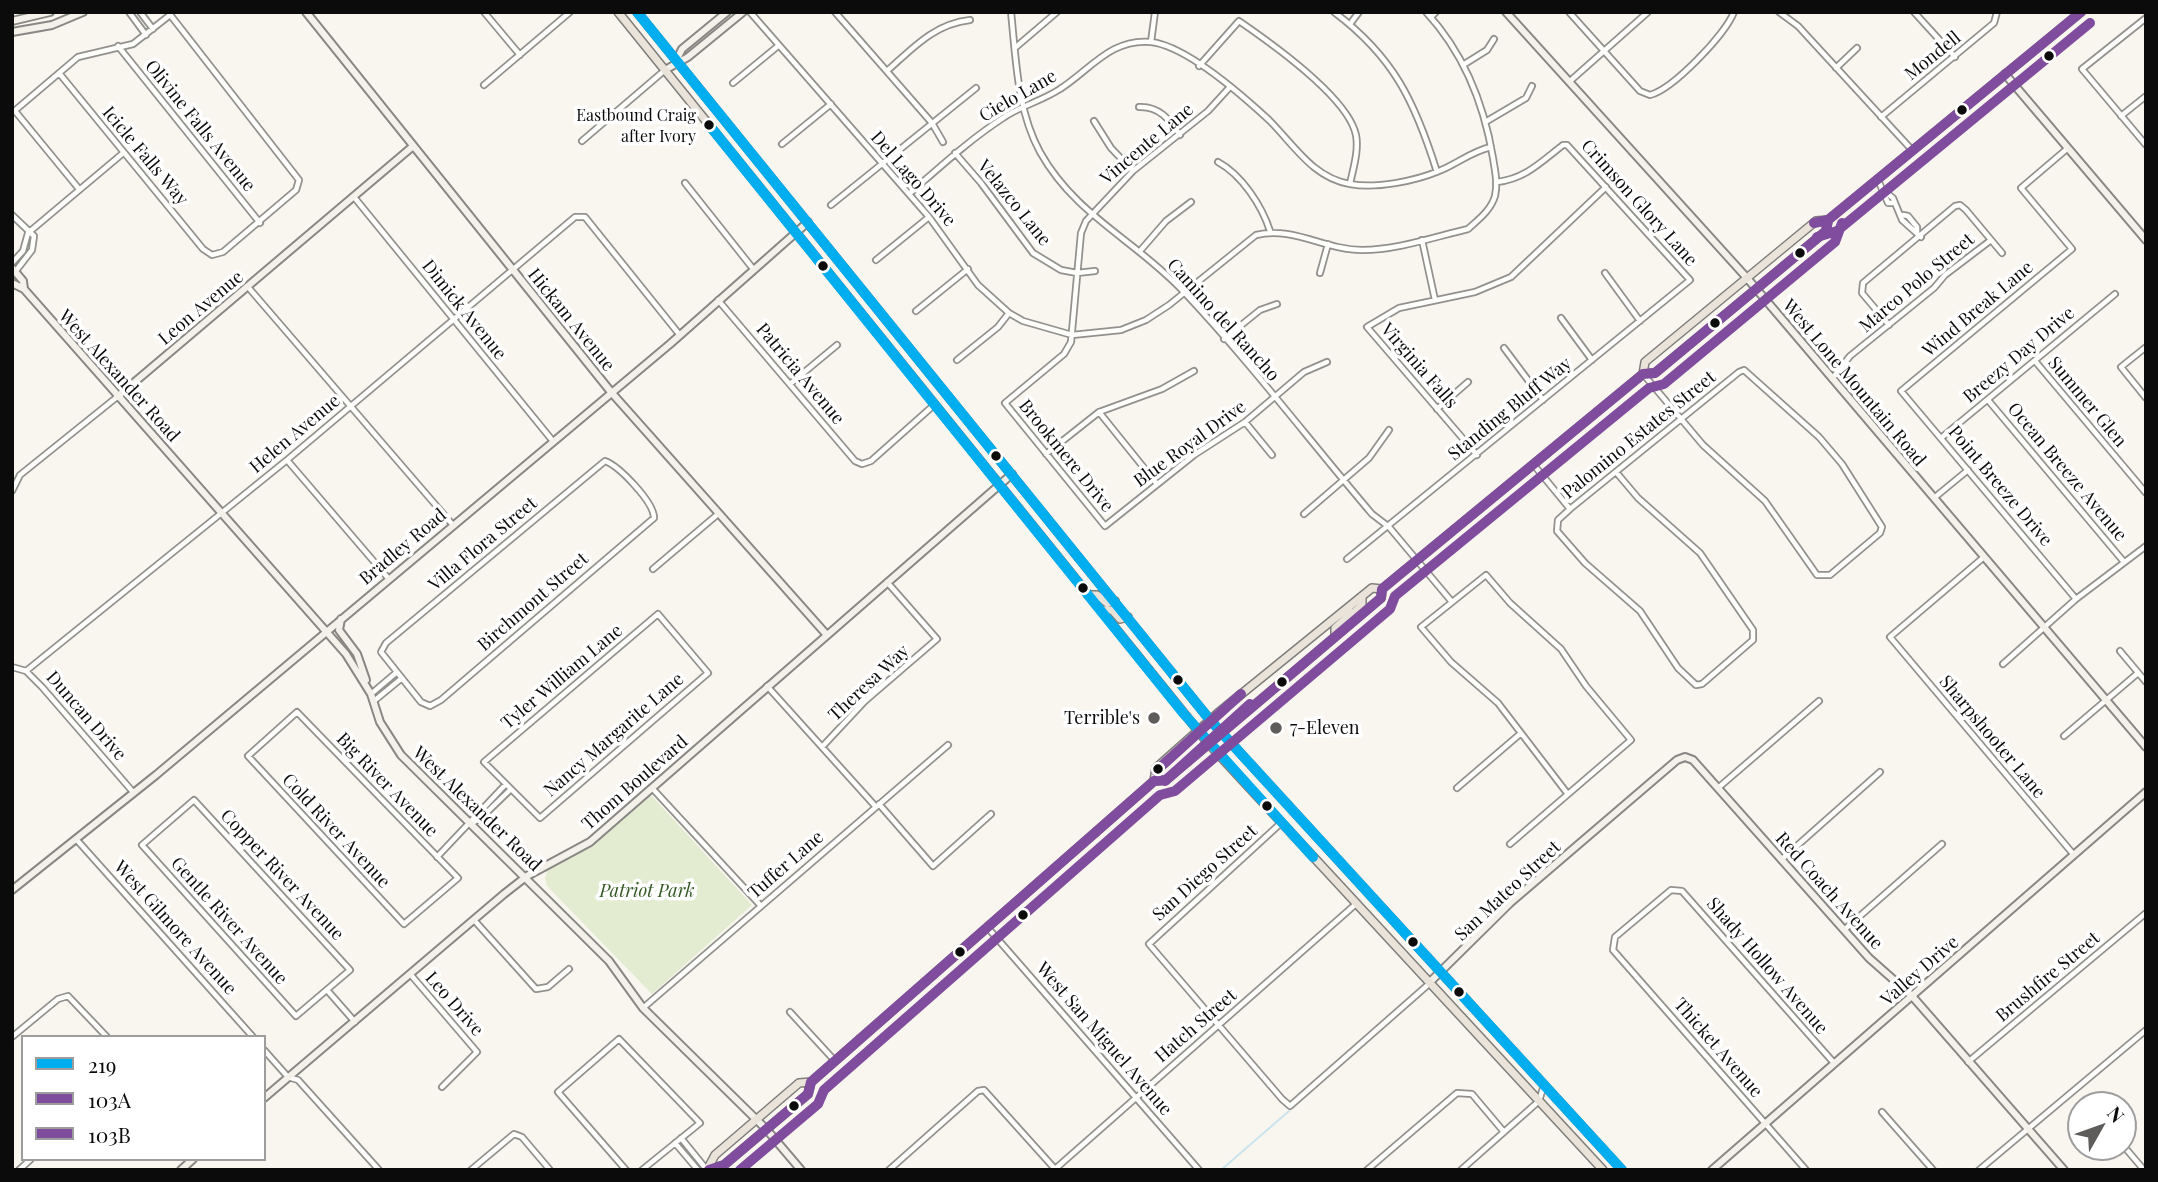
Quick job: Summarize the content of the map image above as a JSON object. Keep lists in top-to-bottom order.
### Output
{
  "streets": {
    "street": [
      "Mondell",
      "Cielo Lane",
      "Olivine Falls Avenue",
      "Vincente Lane",
      "Icicle Falls Way",
      "Del Lago Drive",
      "Velazco Lane",
      "Crimson Glory Lane",
      "Marco Polo Street",
      "Leon Avenue",
      "Wind Break Lane",
      "Dimick Avenue",
      "Hickam Avenue",
      "Camino del Rancho",
      "Breezy Day Drive",
      "Virginia Falls",
      "Patricia Avenue",
      "West Alexander Road",
      "West Lone Mountain Road",
      "Summer Glen",
      "Standing Bluff Way",
      "Helen Avenue",
      "Palomino Estates Street",
      "Blue Royal Drive",
      "Brookmere Drive",
      "Ocean Breeze Avenue",
      "Point Breeze Drive",
      "Villa Flora Street",
      "Bradley Road",
      "Birchmont Street",
      "Tyler William Lane",
      "Theresa Way",
      "Duncan Drive",
      "Nancy Margarite Lane",
      "Sharpshooter Lane",
      "Thom Boulevard",
      "Big River Avenue",
      "Cold River Avenue",
      "Tuffer Lane",
      "San Diego Street",
      "Copper River Avenue",
      "San Mateo Street",
      "Red Coach Avenue",
      "Gentle River Avenue",
      "West Gilmore Avenue",
      "Shady Hollow Avenue",
      "Valley Drive",
      "Brushfire Street",
      "Leo Drive",
      "Hatch Street",
      "West San Miguel Avenue",
      "Thicket Avenue"
    ]
  },
  "crossings": [
    ["Cielo Lane", "Del Lago Drive"],
    ["Cielo Lane", "Velazco Lane"],
    ["Cielo Lane", "Camino del Rancho"],
    ["Olivine Falls Avenue", "Icicle Falls Way"],
    ["Vincente Lane", "Del Lago Drive"],
    ["Vincente Lane", "Velazco Lane"],
    ["Vincente Lane", "Camino del Rancho"],
    ["Vincente Lane", "Brookmere Drive"],
    ["Del Lago Drive", "Camino del Rancho"],
    ["Crimson Glory Lane", "Standing Bluff Way"],
    ["Marco Polo Street", "West Lone Mountain Road"],
    ["Leon Avenue", "Dimick Avenue"],
    ["Leon Avenue", "Hickam Avenue"],
    ["Leon Avenue", "West Alexander Road"],
    ["Wind Break Lane", "Point Breeze Drive"],
    ["Dimick Avenue", "Helen Avenue"],
    ["Dimick Avenue", "Bradley Road"],
    ["Hickam Avenue", "Helen Avenue"],
    ["Hickam Avenue", "Bradley Road"],
    ["Hickam Avenue", "Thom Boulevard"],
    ["Camino del Rancho", "Standing Bluff Way"],
    ["Camino del Rancho", "Blue Royal Drive"],
    ["Breezy Day Drive", "Summer Glen"],
    ["Breezy Day Drive", "Ocean Breeze Avenue"],
    ["Breezy Day Drive", "Point Breeze Drive"],
    ["Virginia Falls", "Standing Bluff Way"],
    ["Patricia Avenue", "Bradley Road"],
    ["West Alexander Road", "Helen Avenue"],
    ["West Alexander Road", "Bradley Road"],
    ["West Alexander Road", "Thom Boulevard"],
    ["West Alexander Road", "Tuffer Lane"],
    ["West Lone Mountain Road", "Sharpshooter Lane"],
    ["Helen Avenue", "Bradley Road"],
    ["Helen Avenue", "Duncan Drive"],
    ["Blue Royal Drive", "Brookmere Drive"],
    ["Villa Flora Street", "Birchmont Street"],
    ["Bradley Road", "Duncan Drive"],
    ["Bradley Road", "West Gilmore Avenue"],
    ["Tyler William Lane", "Nancy Margarite Lane"],
    ["Theresa Way", "Thom Boulevard"],
    ["Sharpshooter Lane", "Valley Drive"],
    ["Thom Boulevard", "Leo Drive"],
    ["Big River Avenue", "Cold River Avenue"],
    ["San Diego Street", "San Mateo Street"],
    ["San Diego Street", "Hatch Street"],
    ["Copper River Avenue", "Gentle River Avenue"],
    ["San Mateo Street", "Red Coach Avenue"],
    ["San Mateo Street", "Hatch Street"],
    ["Red Coach Avenue", "Valley Drive"],
    ["Red Coach Avenue", "Brushfire Street"],
    ["Shady Hollow Avenue", "Valley Drive"],
    ["Shady Hollow Avenue", "Thicket Avenue"],
    ["Valley Drive", "Thicket Avenue"],
    ["Hatch Street", "West San Miguel Avenue"]
  ],
  "parks": ["Patriot Park"],
  "places": ["Eastbound Craig after Ivory", "Terrible's", "7-Eleven"],
  "lines": ["transit line 219", "transit line 103A", "transit line 103B"],
  "legend": ["219", "103A", "103B"],
  "north": "top right"
}
